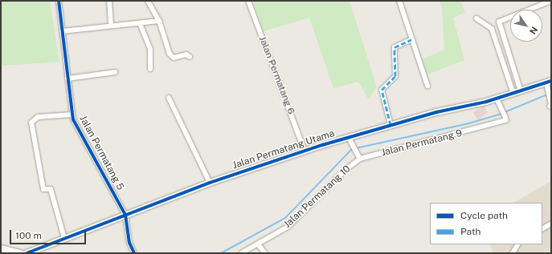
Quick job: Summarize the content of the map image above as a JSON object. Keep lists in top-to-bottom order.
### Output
{
  "streets": {
    "street": [
      "Jalan Permatang 6",
      "Jalan Permatang 9",
      "Jalan Permatang Utama",
      "Jalan Permatang 5",
      "Jalan Permatang 10"
    ]
  },
  "crossings": [
    ["Jalan Permatang 6", "Jalan Permatang Utama"],
    ["Jalan Permatang 9", "Jalan Permatang Utama"],
    ["Jalan Permatang 9", "Jalan Permatang 10"],
    ["Jalan Permatang Utama", "Jalan Permatang 5"]
  ],
  "legend": ["Cycle path", "Path"],
  "scale_bar": "100 m",
  "north": "bottom right"
}
